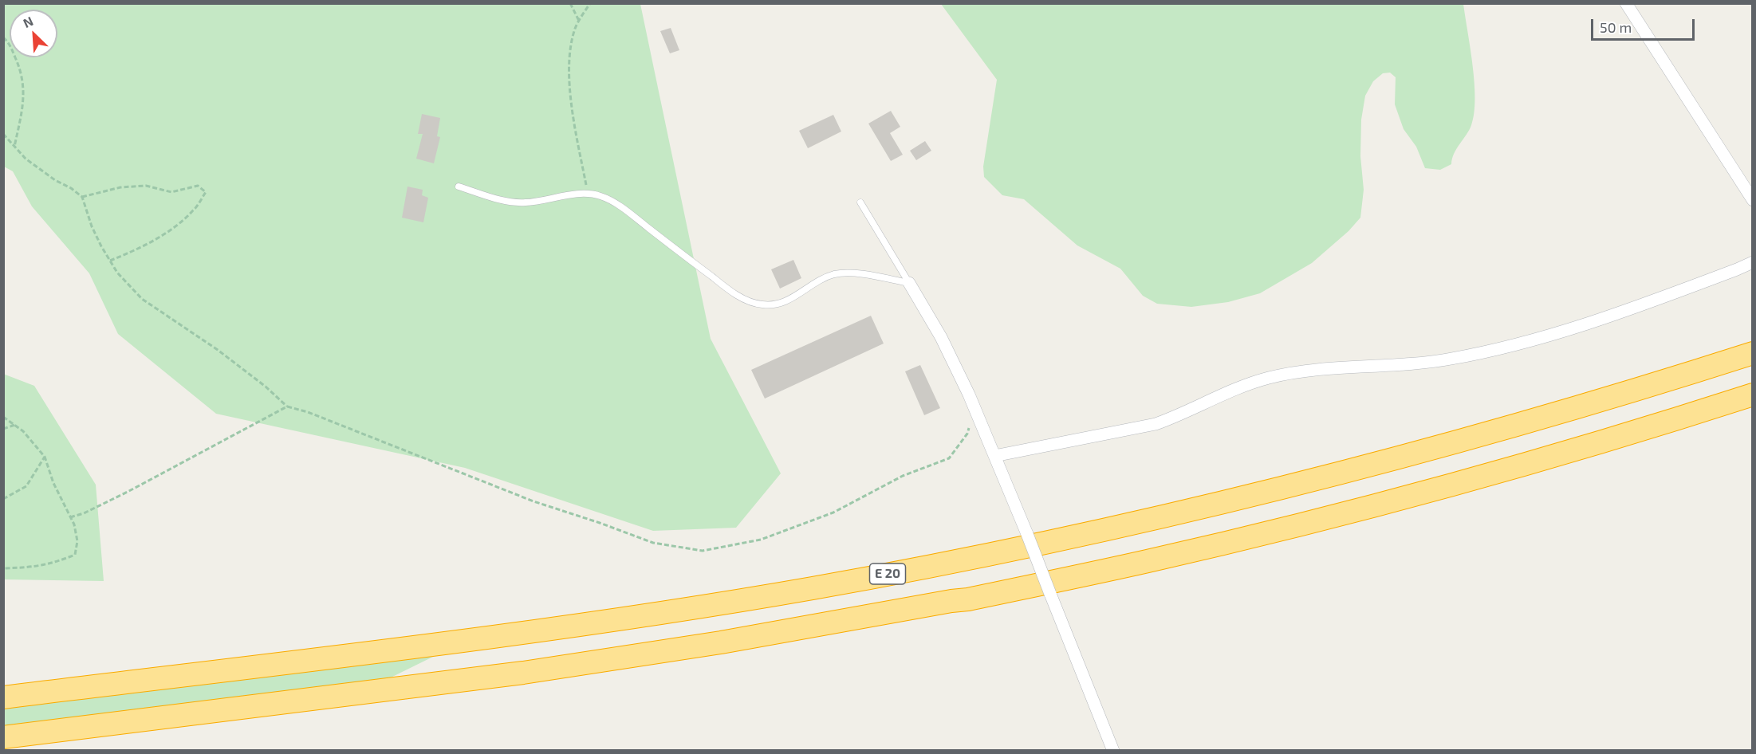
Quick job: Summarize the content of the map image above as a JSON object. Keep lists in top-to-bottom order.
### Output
{
  "streets": {
    "highway": ["E 20"]
  },
  "scale_bar": "50 m",
  "north": "top left"
}
